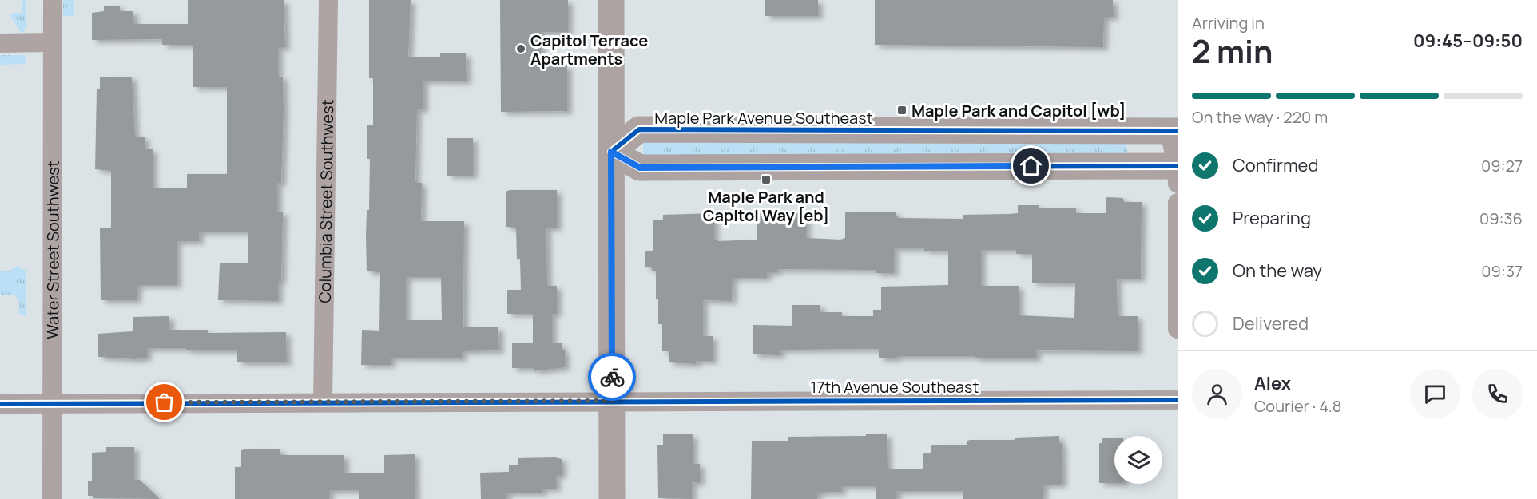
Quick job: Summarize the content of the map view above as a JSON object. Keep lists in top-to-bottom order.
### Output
{
  "streets": {
    "street": [
      "Maple Park Avenue Southeast",
      "Columbia Street Southwest",
      "Water Street Southwest",
      "17th Avenue Southeast"
    ]
  },
  "crossings": [
    ["Columbia Street Southwest", "17th Avenue Southeast"],
    ["Water Street Southwest", "17th Avenue Southeast"]
  ],
  "places": {
    "other": ["Capitol Terrace Apartments"],
    "transit": ["Maple Park and Capitol [wb]", "Maple Park and Capitol Way [eb]"]
  },
  "page": {
    "heading": ["2 min", "Arriving in", "09:45–09:50"],
    "panel": ["Alex", "Courier · 4.8"],
    "bar": "On the way · 220 m",
    "list": [
      ["Confirmed", "09:27"],
      ["Preparing", "09:36"],
      ["On the way", "09:37"],
      "Delivered"
    ]
  }
}
